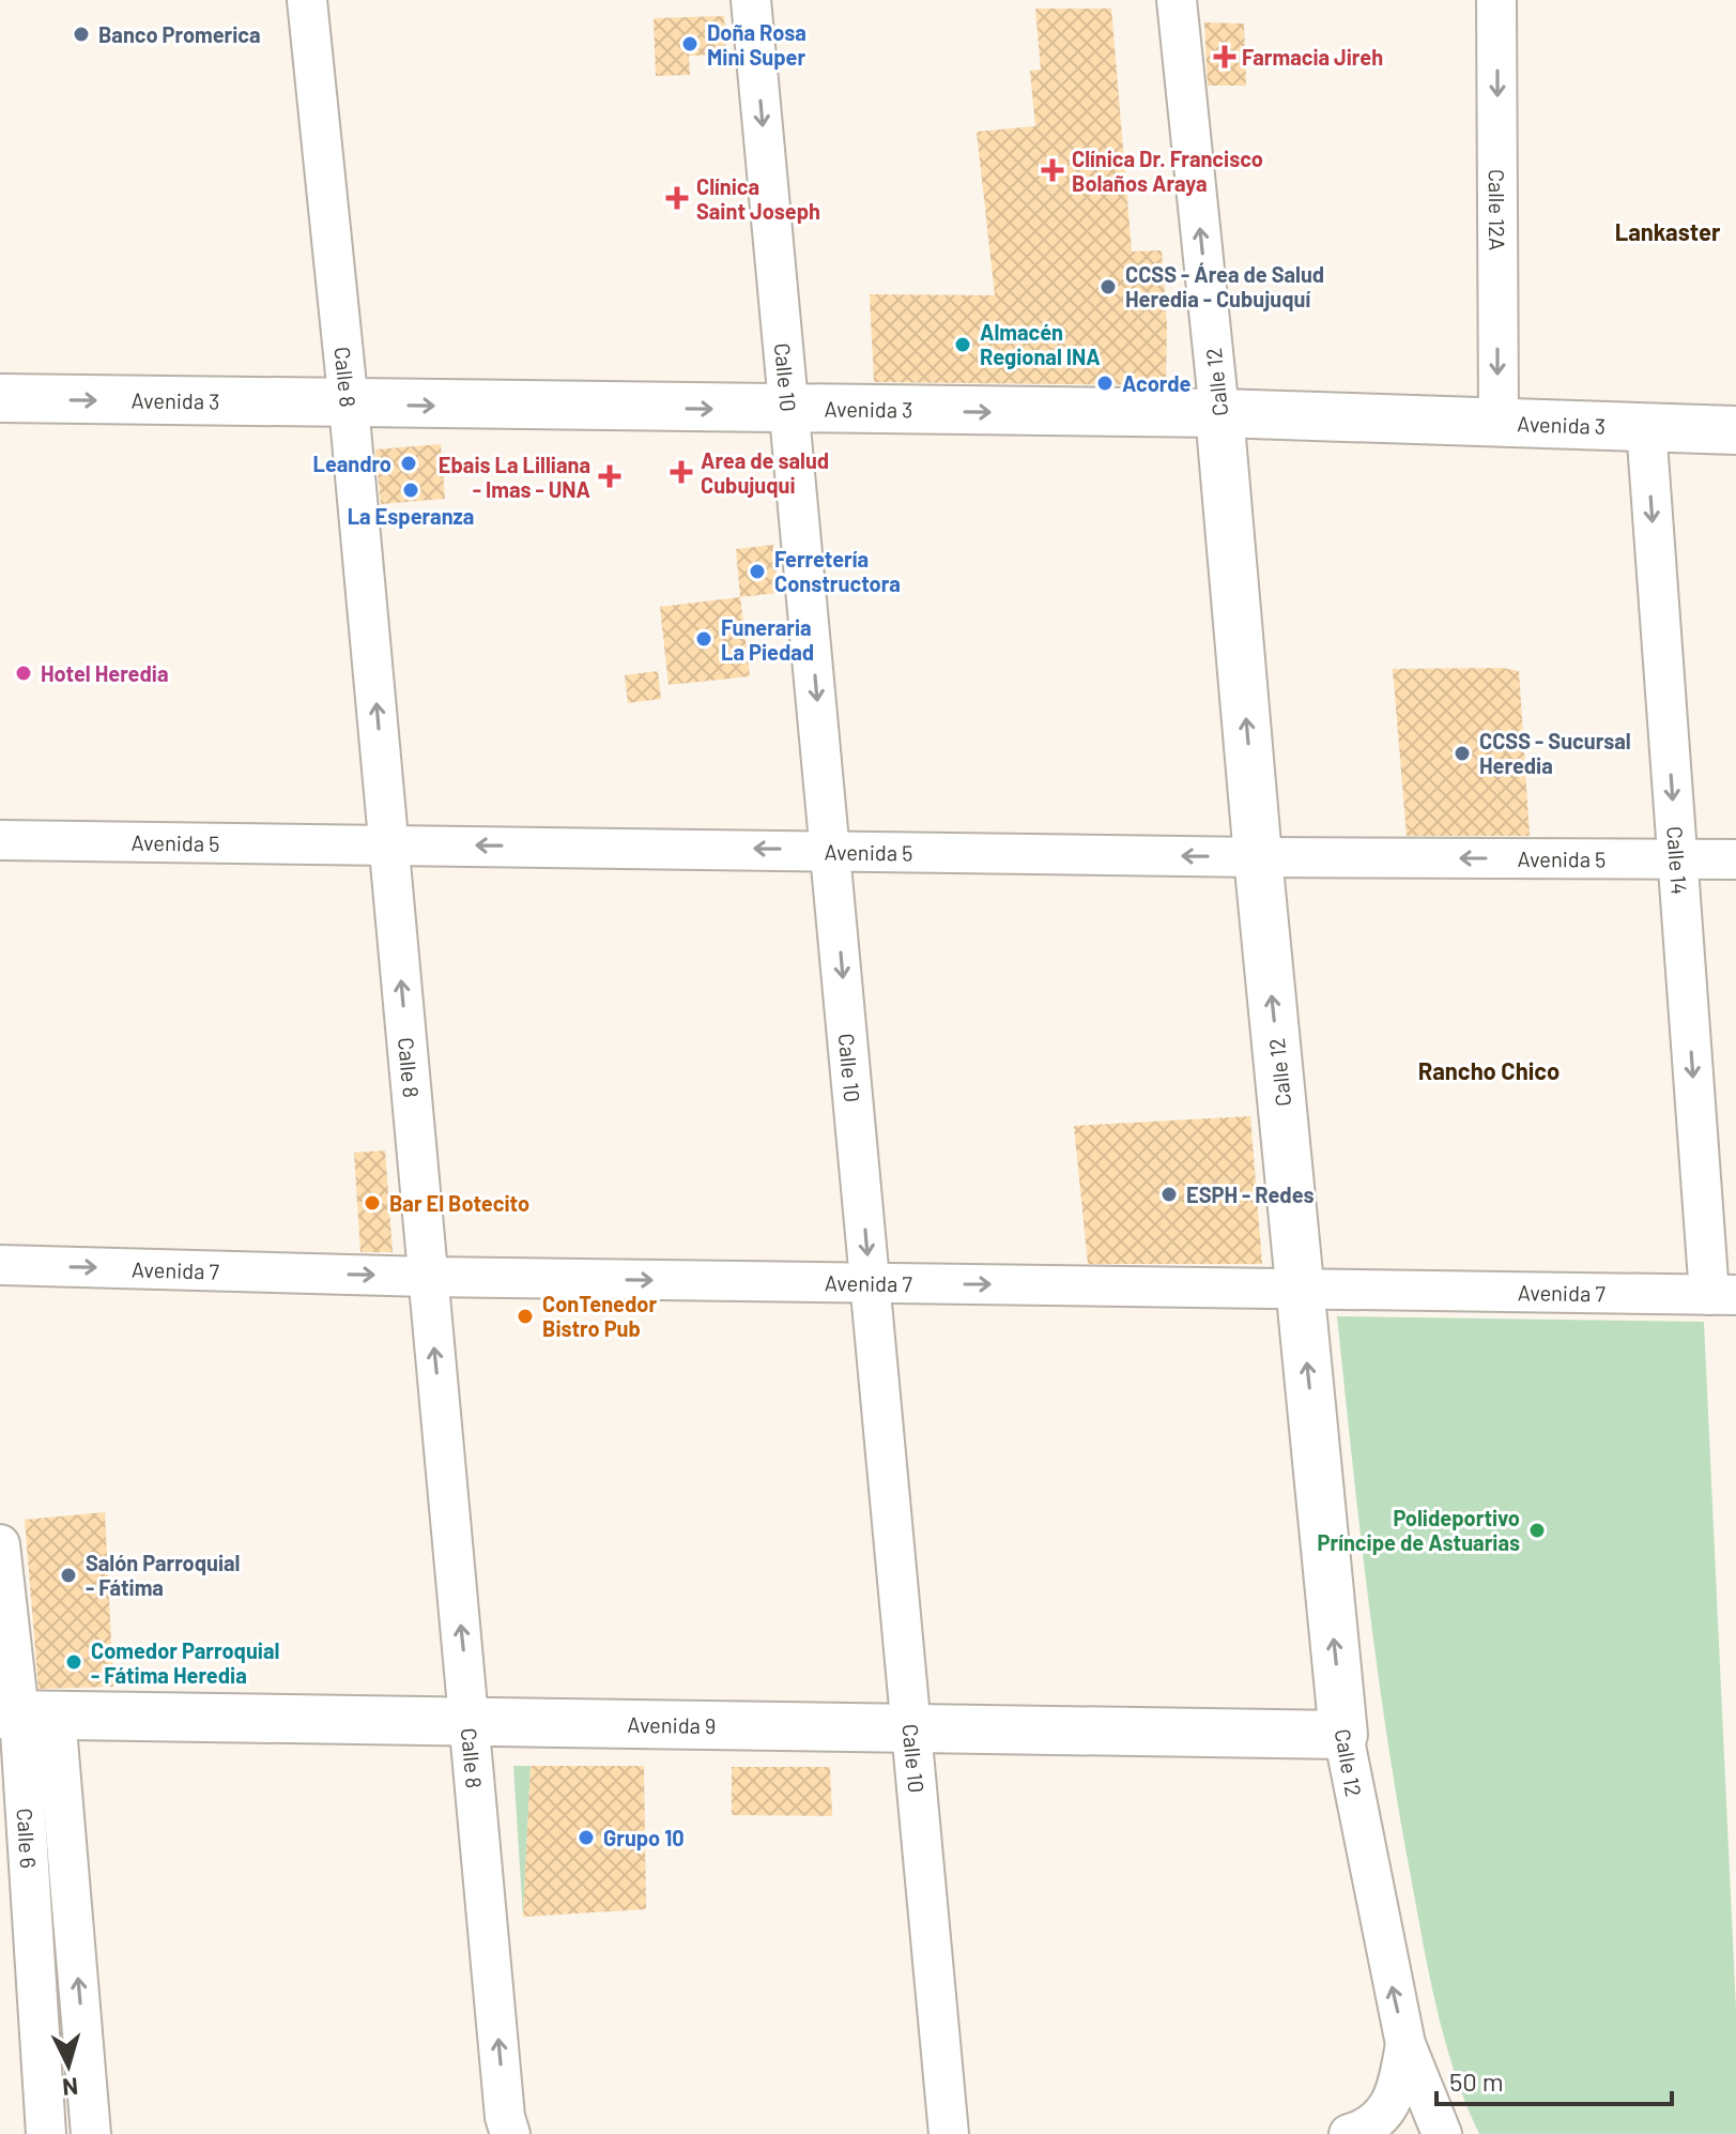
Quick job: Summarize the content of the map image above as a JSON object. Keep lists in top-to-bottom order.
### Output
{
  "streets": {
    "street": [
      "Calle 12A",
      "Calle 8",
      "Calle 10",
      "Calle 12",
      "Avenida 3",
      "Avenida 5",
      "Calle 14",
      "Avenida 7",
      "Avenida 9",
      "Calle 6"
    ]
  },
  "crossings": [
    ["Calle 12A", "Avenida 3"],
    ["Calle 8", "Avenida 3"],
    ["Calle 8", "Avenida 5"],
    ["Calle 8", "Avenida 7"],
    ["Calle 8", "Avenida 9"],
    ["Calle 10", "Avenida 3"],
    ["Calle 10", "Avenida 5"],
    ["Calle 10", "Avenida 7"],
    ["Calle 10", "Avenida 9"],
    ["Calle 12", "Avenida 3"],
    ["Calle 12", "Avenida 5"],
    ["Calle 12", "Avenida 7"],
    ["Calle 12", "Avenida 9"],
    ["Avenida 3", "Calle 14"],
    ["Avenida 5", "Calle 14"],
    ["Calle 14", "Avenida 7"],
    ["Avenida 9", "Calle 6"]
  ],
  "one_way": [
    "Calle 12A",
    "Calle 8",
    "Calle 10",
    "Calle 12",
    "Avenida 3",
    "Avenida 5",
    "Calle 14",
    "Avenida 7"
  ],
  "districts": ["Lankaster", "Rancho Chico"],
  "places": {
    "other": [
      "Banco Promerica",
      "Doña Rosa Mini Super",
      "CCSS - Área de Salud Heredia - Cubujuquí",
      "Almacén Regional INA",
      "Acorde",
      "Leandro",
      "La Esperanza",
      "Ferretería Constructora",
      "Funeraria La Piedad",
      "Hotel Heredia",
      "CCSS - Sucursal Heredia",
      "ESPH - Redes",
      "Bar El Botecito",
      "ConTenedor Bistro Pub",
      "Polideportivo Príncipe de Astuarias",
      "Salón Parroquial - Fátima",
      "Comedor Parroquial - Fátima Heredia",
      "Grupo 10"
    ],
    "health": [
      "Farmacia Jireh",
      "Clínica Dr. Francisco Bolaños Araya",
      "Clínica Saint Joseph",
      "Area de salud Cubujuqui",
      "Ebais La Lilliana - Imas - UNA"
    ]
  },
  "scale_bar": "50 m",
  "north": "bottom"
}
